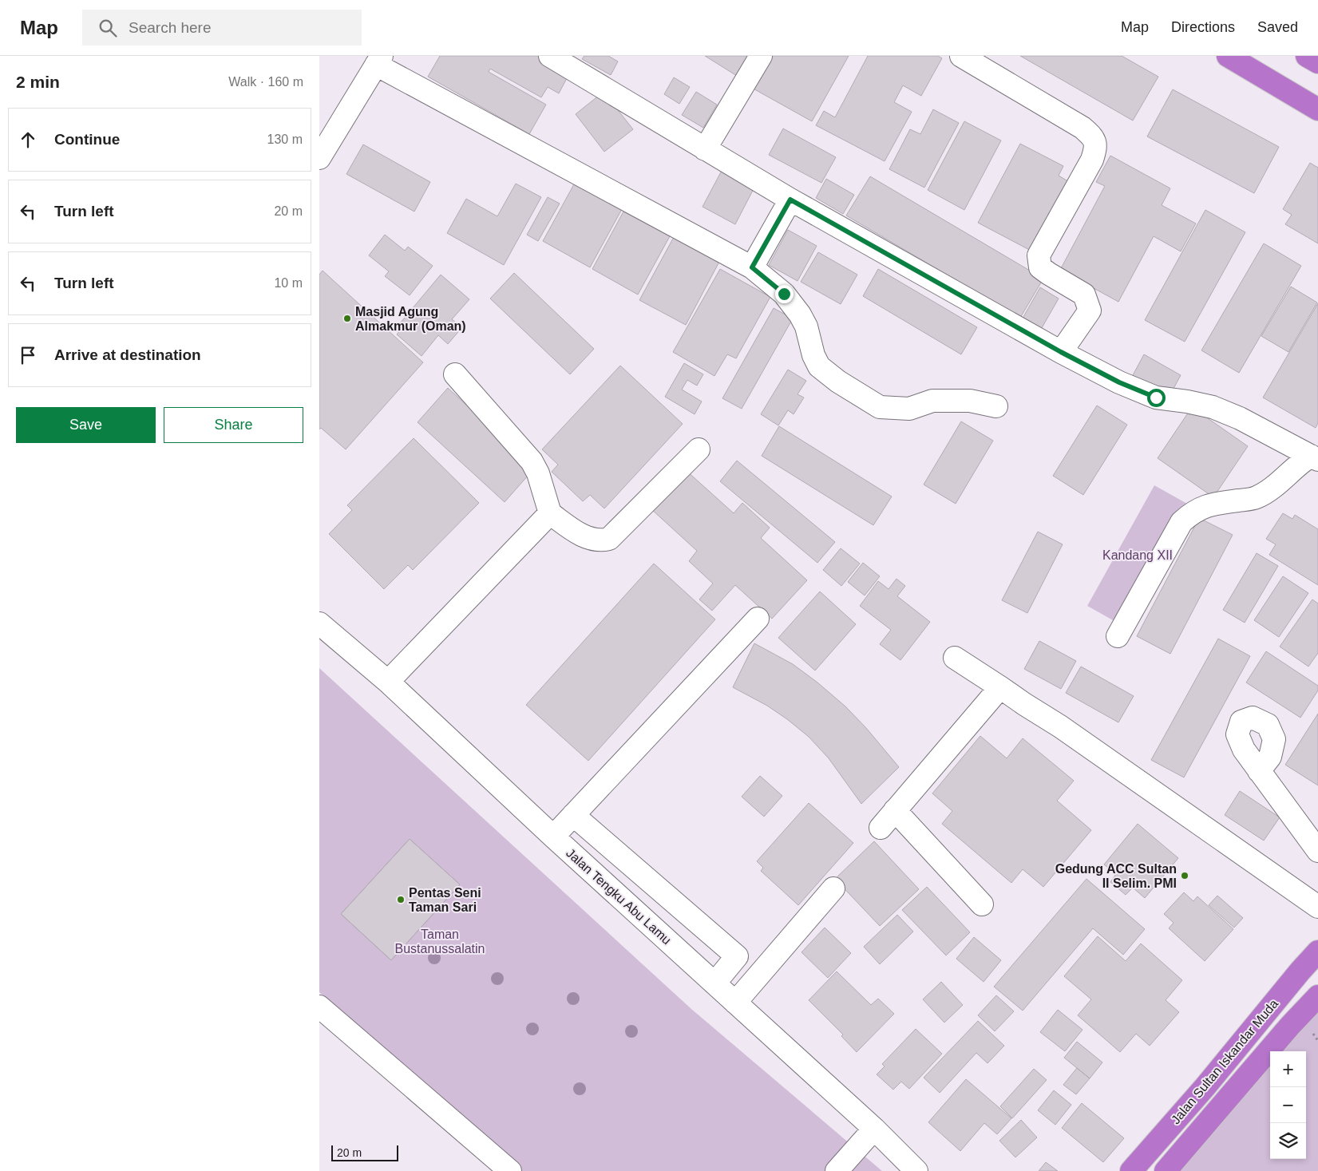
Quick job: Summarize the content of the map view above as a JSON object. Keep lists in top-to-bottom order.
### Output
{
  "streets": {
    "highway": ["Jalan Sultan Iskandar Muda"],
    "street": ["Jalan Tengku Abu Lamu"]
  },
  "parks": ["Kandang XII", "Taman Bustanussalatin"],
  "places": ["Masjid Agung Almakmur (Oman)", "Gedung ACC Sultan II Selim. PMI", "Pentas Seni Taman Sari"],
  "scale_bar": "20 m",
  "page": {
    "header": "Map",
    "search": "Search here",
    "nav": ["Map", "Directions", "Saved"],
    "heading": ["2 min", "Walk · 160 m"],
    "list": [
      ["Continue", "130 m"],
      ["Turn left", "20 m"],
      ["Turn left", "10 m"],
      "Arrive at destination"
    ],
    "buttons": ["Save", "Share"],
    "map_buttons": ["+", "−"],
    "scale": "20 m"
  }
}
